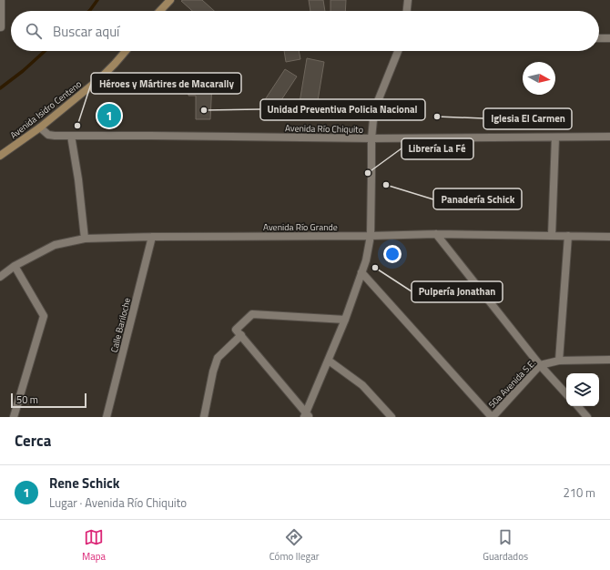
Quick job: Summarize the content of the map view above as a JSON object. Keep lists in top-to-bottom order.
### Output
{
  "streets": {
    "street": [
      "Avenida Isidro Centeno",
      "Avenida Río Chiquito",
      "Avenida Río Grande",
      "Calle Bariloche",
      "50a Avenida S.E."
    ]
  },
  "crossings": [
    ["Avenida Isidro Centeno", "Avenida Río Chiquito"],
    ["Avenida Río Grande", "Calle Bariloche"]
  ],
  "places": [
    "Unidad Preventiva Policia Nacional",
    "Iglesia El Carmen",
    "Héroes y Mártires de Macarally",
    "Librería La Fé",
    "Panadería Schick",
    "Pulpería Jonathan"
  ],
  "scale_bar": "50 m",
  "north": "right",
  "page": {
    "search": "Buscar aquí",
    "pins": "1",
    "scale": "50 m",
    "heading": "Cerca",
    "list": [
      {
        "mark": "1",
        "name": "Rene Schick",
        "note": "Lugar · Avenida Río Chiquito",
        "value": "210 m"
      }
    ],
    "nav": ["Mapa", "Cómo llegar", "Guardados"]
  }
}
